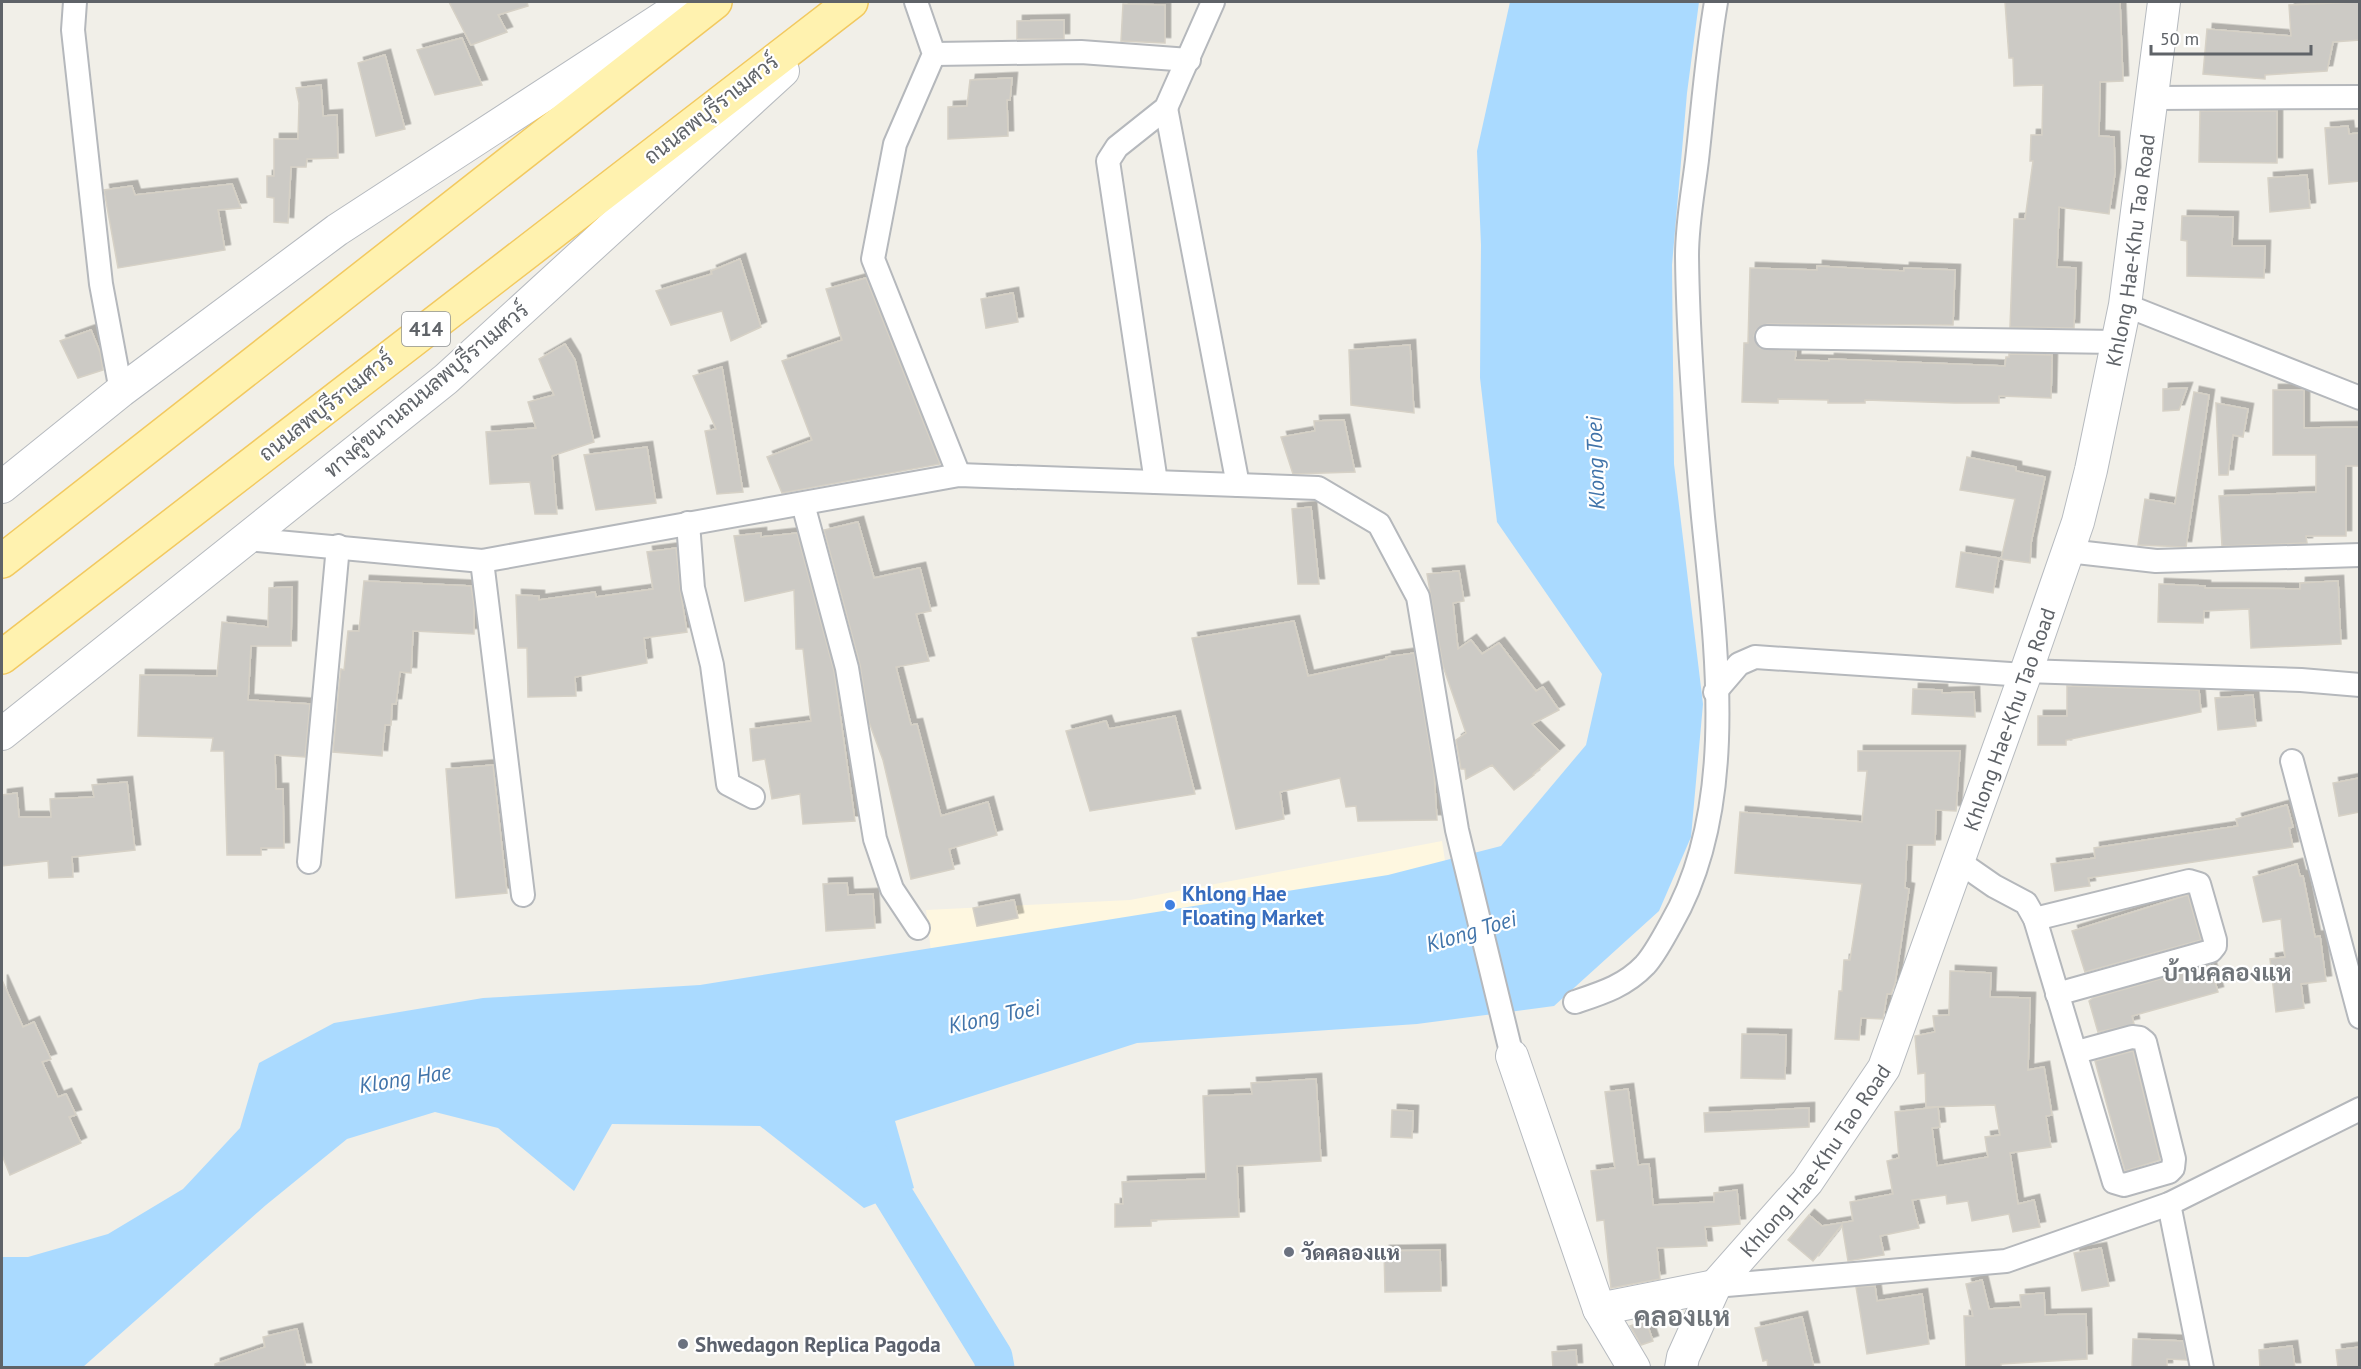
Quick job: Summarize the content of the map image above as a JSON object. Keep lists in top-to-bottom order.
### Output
{
  "streets": {
    "main road": [
      "ถนนลพบุรีราเมศวร์",
      "Khlong Hae-Khu Tao Road",
      "414",
      "ทางคู่ขนานถนนลพบุรีราเมศวร์"
    ]
  },
  "districts": ["บ้านคลองแห", "คลองแห"],
  "water": ["Klong Toei", "Klong Hae"],
  "places": ["Khlong Hae Floating Market", "วัดคลองแห", "Shwedagon Replica Pagoda"],
  "scale_bar": "50 m"
}
